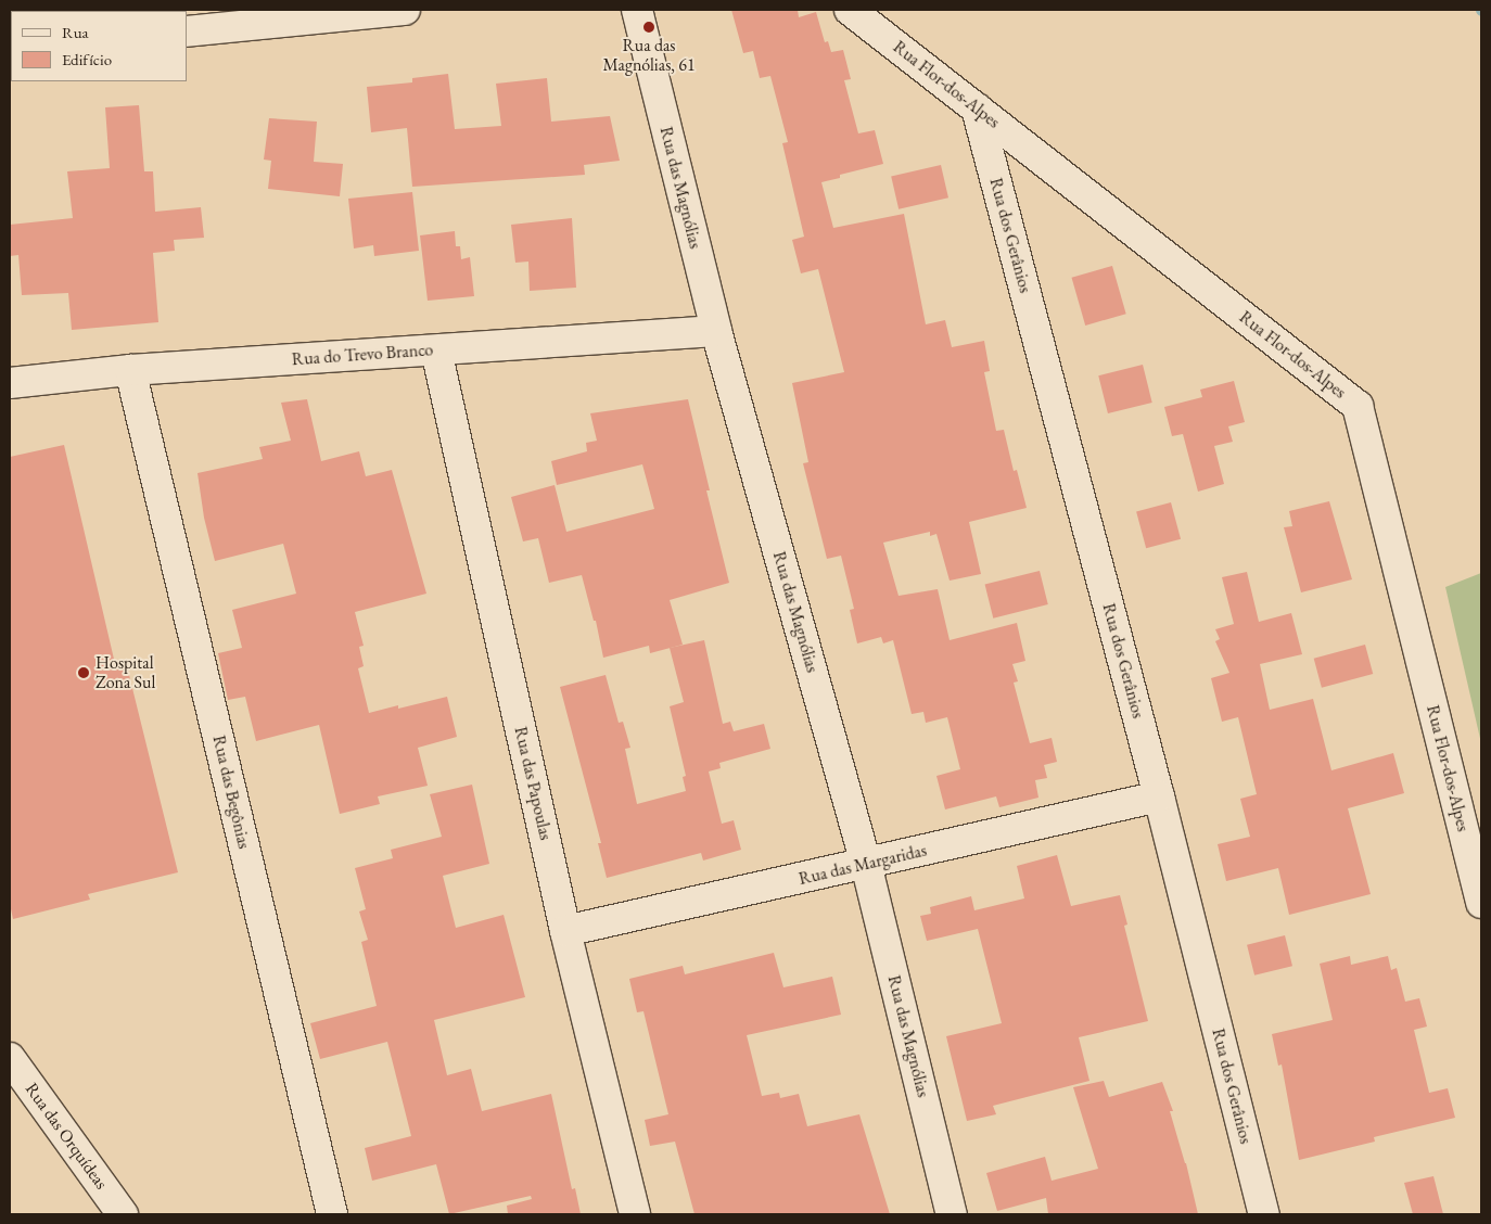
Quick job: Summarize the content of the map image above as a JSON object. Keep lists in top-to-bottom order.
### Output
{
  "streets": {
    "street": [
      "Rua Flor-dos-Alpes",
      "Rua das Magnólias",
      "Rua dos Gerânios",
      "Rua do Trevo Branco",
      "Rua das Papoulas",
      "Rua das Begônias",
      "Rua das Margaridas",
      "Rua das Orquídeas"
    ]
  },
  "crossings": [
    ["Rua Flor-dos-Alpes", "Rua dos Gerânios"],
    ["Rua das Magnólias", "Rua do Trevo Branco"],
    ["Rua das Magnólias", "Rua das Margaridas"],
    ["Rua dos Gerânios", "Rua das Margaridas"],
    ["Rua do Trevo Branco", "Rua das Papoulas"],
    ["Rua do Trevo Branco", "Rua das Begônias"],
    ["Rua das Papoulas", "Rua das Margaridas"]
  ],
  "places": ["Rua das Magnólias, 61", "Hospital Zona Sul"],
  "legend": ["Rua", "Edifício"]
}
